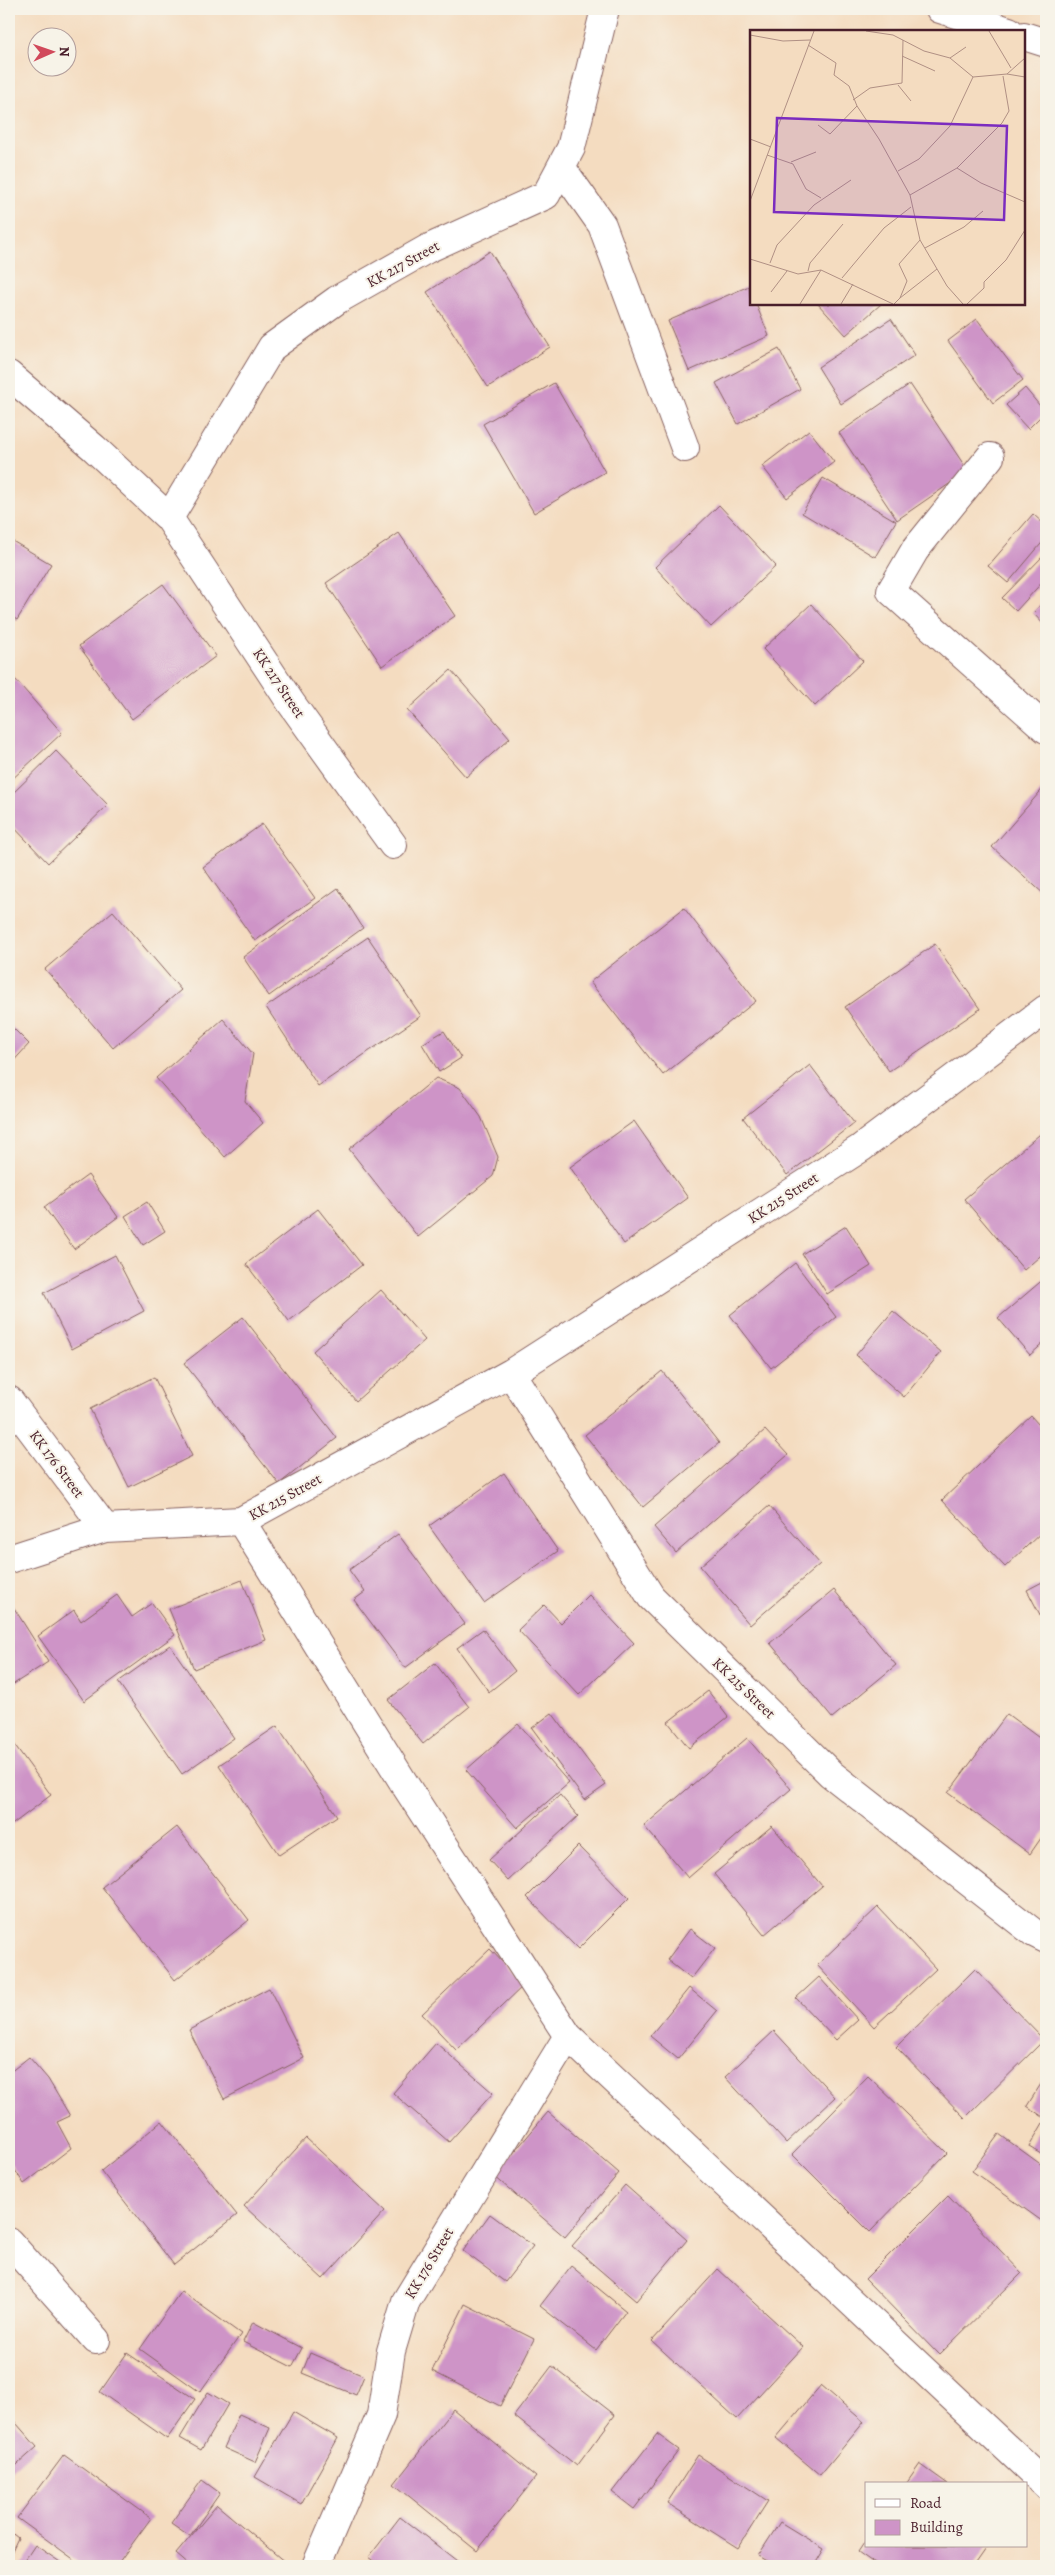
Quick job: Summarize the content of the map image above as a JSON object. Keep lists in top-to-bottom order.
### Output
{
  "streets": {
    "street": ["KK 217 Street", "KK 215 Street", "KK 176 Street"]
  },
  "crossings": [
    ["KK 215 Street", "KK 176 Street"]
  ],
  "legend": ["Road", "Building"],
  "north": "right"
}
